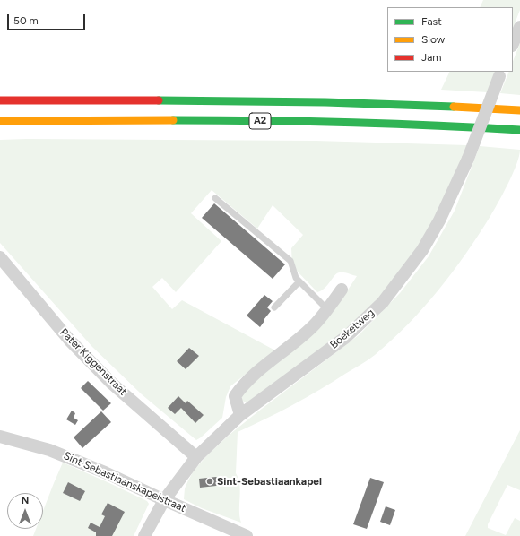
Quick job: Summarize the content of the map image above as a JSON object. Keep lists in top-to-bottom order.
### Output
{
  "streets": {
    "highway": ["A2"],
    "street": ["Boeketweg", "Pater Kiggenstraat", "Sint Sebastiaanskapelstraat"]
  },
  "crossings": [
    ["Boeketweg", "Pater Kiggenstraat"],
    ["Boeketweg", "Sint Sebastiaanskapelstraat"]
  ],
  "places": ["Sint-Sebastiaankapel"],
  "legend": ["Fast", "Slow", "Jam"],
  "scale_bar": "50 m",
  "north": "top"
}
